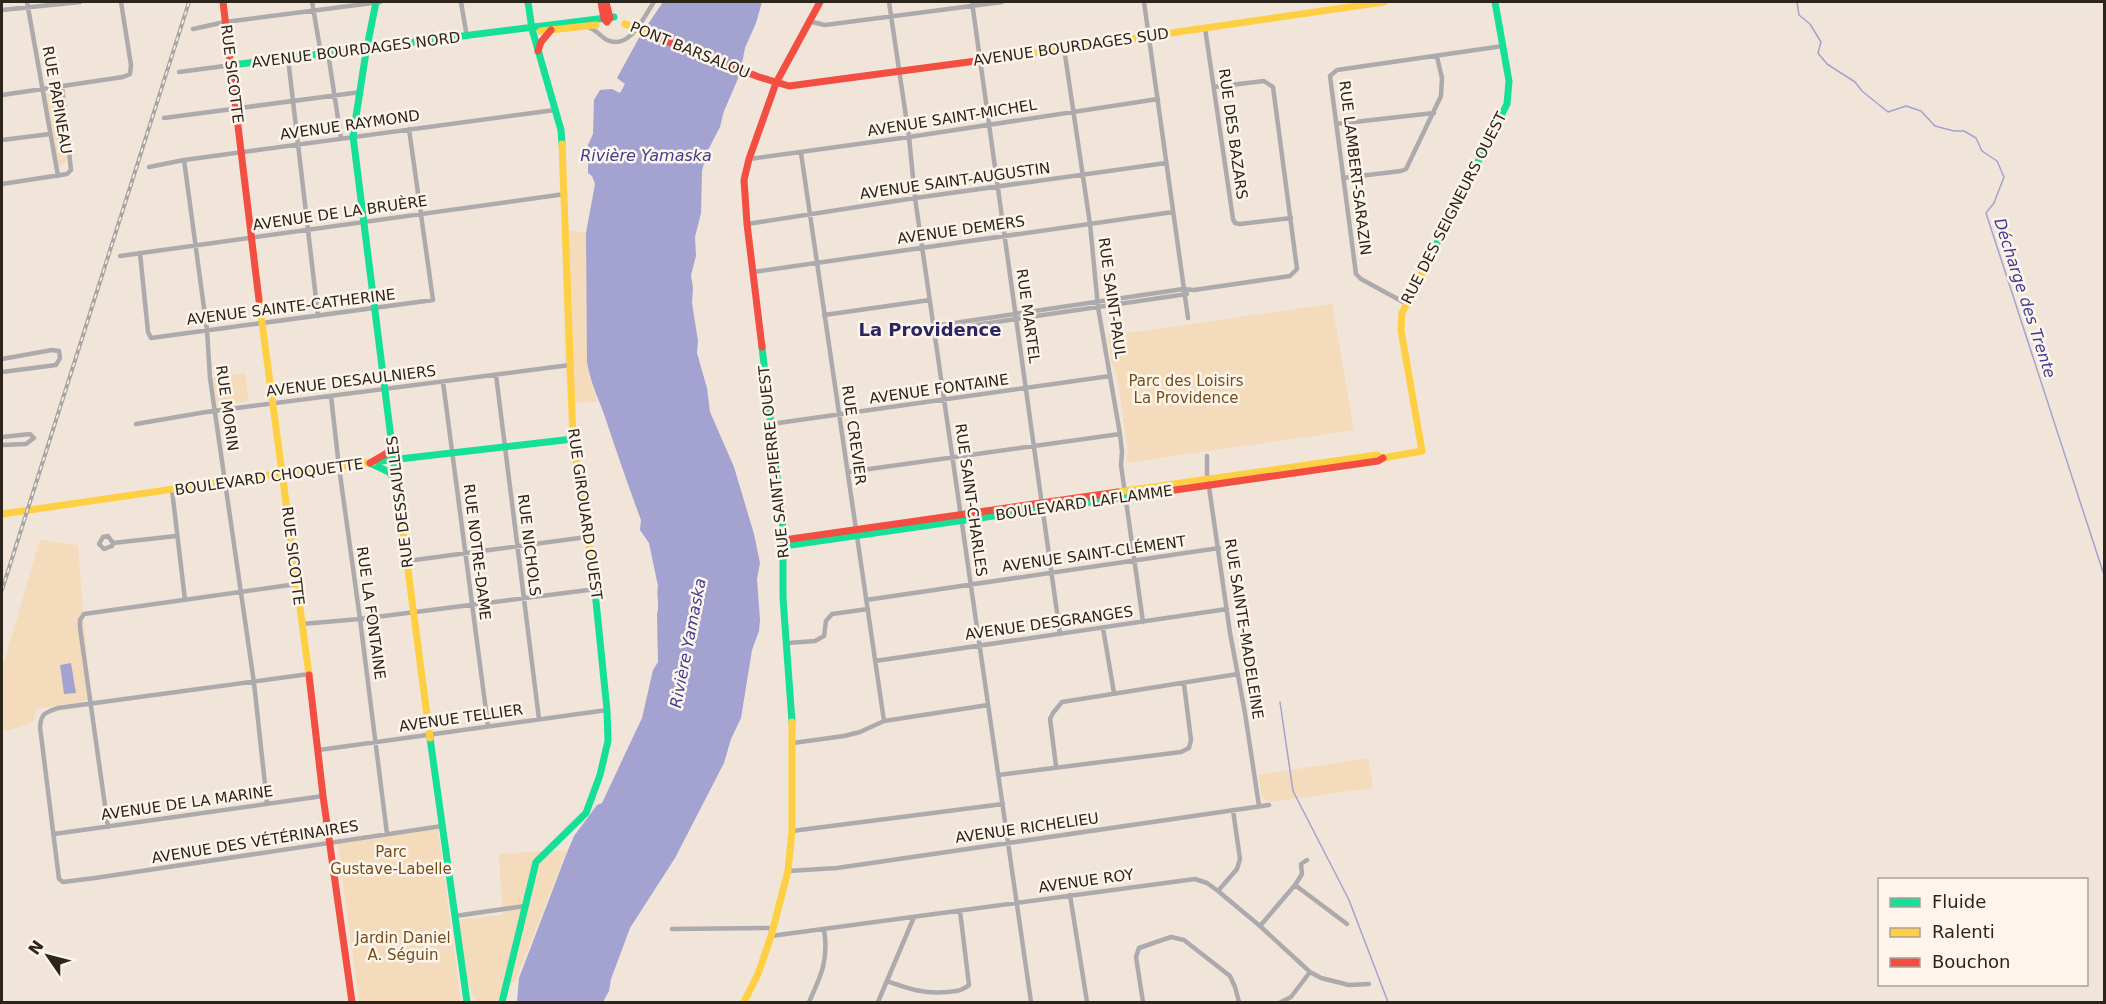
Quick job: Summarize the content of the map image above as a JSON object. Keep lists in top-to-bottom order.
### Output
{
  "streets": {
    "street": [
      "AVENUE BOURDAGES SUD",
      "AVENUE BOURDAGES NORD",
      "PONT BARSALOU",
      "RUE SICOTTE",
      "RUE PAPINEAU",
      "AVENUE SAINT-MICHEL",
      "AVENUE RAYMOND",
      "RUE DES BAZARS",
      "RUE LAMBERT-SARAZIN",
      "AVENUE SAINT-AUGUSTIN",
      "RUE DES SEIGNEURS OUEST",
      "AVENUE DE LA BRUÈRE",
      "AVENUE DEMERS",
      "RUE SAINT-PAUL",
      "AVENUE SAINTE-CATHERINE",
      "RUE MARTEL",
      "AVENUE DESAULNIERS",
      "AVENUE FONTAINE",
      "RUE MORIN",
      "RUE CREVIER",
      "RUE SAINT-PIERRE OUEST",
      "BOULEVARD CHOQUETTE",
      "RUE SAINT-CHARLES",
      "RUE DESSAULLES",
      "BOULEVARD LAFLAMME",
      "RUE GIROUARD OUEST",
      "RUE NICHOLS",
      "RUE NOTRE-DAME",
      "AVENUE SAINT-CLÉMENT",
      "RUE LA FONTAINE",
      "AVENUE DESGRANGES",
      "RUE SAINTE-MADELEINE",
      "AVENUE TELLIER",
      "AVENUE DE LA MARINE",
      "AVENUE RICHELIEU",
      "AVENUE DES VÉTÉRINAIRES",
      "AVENUE ROY"
    ]
  },
  "crossings": [
    ["AVENUE BOURDAGES SUD", "PONT BARSALOU"],
    ["AVENUE BOURDAGES SUD", "RUE DES BAZARS"],
    ["AVENUE BOURDAGES SUD", "RUE SAINT-PAUL"],
    ["AVENUE BOURDAGES SUD", "RUE MARTEL"],
    ["AVENUE BOURDAGES SUD", "RUE SAINT-PIERRE OUEST"],
    ["AVENUE BOURDAGES SUD", "RUE SAINT-CHARLES"],
    ["AVENUE BOURDAGES NORD", "PONT BARSALOU"],
    ["AVENUE BOURDAGES NORD", "RUE SICOTTE"],
    ["AVENUE BOURDAGES NORD", "RUE DESSAULLES"],
    ["AVENUE BOURDAGES NORD", "RUE GIROUARD OUEST"],
    ["RUE SICOTTE", "AVENUE RAYMOND"],
    ["RUE SICOTTE", "AVENUE DE LA BRUÈRE"],
    ["RUE SICOTTE", "AVENUE SAINTE-CATHERINE"],
    ["RUE SICOTTE", "AVENUE DESAULNIERS"],
    ["RUE SICOTTE", "BOULEVARD CHOQUETTE"],
    ["RUE SICOTTE", "AVENUE TELLIER"],
    ["RUE SICOTTE", "AVENUE DE LA MARINE"],
    ["RUE SICOTTE", "AVENUE DES VÉTÉRINAIRES"],
    ["AVENUE SAINT-MICHEL", "RUE SAINT-PAUL"],
    ["AVENUE SAINT-MICHEL", "RUE MARTEL"],
    ["AVENUE SAINT-MICHEL", "RUE CREVIER"],
    ["AVENUE SAINT-MICHEL", "RUE SAINT-PIERRE OUEST"],
    ["AVENUE SAINT-MICHEL", "RUE SAINT-CHARLES"],
    ["AVENUE RAYMOND", "RUE MORIN"],
    ["AVENUE RAYMOND", "RUE DESSAULLES"],
    ["AVENUE RAYMOND", "RUE GIROUARD OUEST"],
    ["RUE LAMBERT-SARAZIN", "RUE DES SEIGNEURS OUEST"],
    ["AVENUE SAINT-AUGUSTIN", "RUE SAINT-PAUL"],
    ["AVENUE SAINT-AUGUSTIN", "RUE MARTEL"],
    ["AVENUE SAINT-AUGUSTIN", "RUE CREVIER"],
    ["AVENUE SAINT-AUGUSTIN", "RUE SAINT-PIERRE OUEST"],
    ["AVENUE SAINT-AUGUSTIN", "RUE SAINT-CHARLES"],
    ["RUE DES SEIGNEURS OUEST", "BOULEVARD LAFLAMME"],
    ["AVENUE DE LA BRUÈRE", "AVENUE SAINTE-CATHERINE"],
    ["AVENUE DE LA BRUÈRE", "RUE MORIN"],
    ["AVENUE DE LA BRUÈRE", "RUE DESSAULLES"],
    ["AVENUE DE LA BRUÈRE", "RUE GIROUARD OUEST"],
    ["AVENUE DEMERS", "RUE SAINT-PAUL"],
    ["AVENUE DEMERS", "RUE MARTEL"],
    ["AVENUE DEMERS", "RUE CREVIER"],
    ["AVENUE DEMERS", "RUE SAINT-PIERRE OUEST"],
    ["AVENUE DEMERS", "RUE SAINT-CHARLES"],
    ["RUE SAINT-PAUL", "AVENUE FONTAINE"],
    ["RUE SAINT-PAUL", "BOULEVARD LAFLAMME"],
    ["RUE SAINT-PAUL", "AVENUE SAINT-CLÉMENT"],
    ["RUE SAINT-PAUL", "AVENUE DESGRANGES"],
    ["AVENUE SAINTE-CATHERINE", "RUE MORIN"],
    ["AVENUE SAINTE-CATHERINE", "RUE DESSAULLES"],
    ["RUE MARTEL", "AVENUE FONTAINE"],
    ["RUE MARTEL", "BOULEVARD LAFLAMME"],
    ["RUE MARTEL", "AVENUE SAINT-CLÉMENT"],
    ["RUE MARTEL", "AVENUE DESGRANGES"],
    ["AVENUE DESAULNIERS", "RUE MORIN"],
    ["AVENUE DESAULNIERS", "RUE DESSAULLES"],
    ["AVENUE DESAULNIERS", "RUE GIROUARD OUEST"],
    ["AVENUE DESAULNIERS", "RUE NICHOLS"],
    ["AVENUE DESAULNIERS", "RUE NOTRE-DAME"],
    ["AVENUE DESAULNIERS", "RUE LA FONTAINE"],
    ["AVENUE FONTAINE", "RUE CREVIER"],
    ["AVENUE FONTAINE", "RUE SAINT-PIERRE OUEST"],
    ["AVENUE FONTAINE", "RUE SAINT-CHARLES"],
    ["RUE MORIN", "BOULEVARD CHOQUETTE"],
    ["RUE MORIN", "AVENUE DE LA MARINE"],
    ["RUE CREVIER", "BOULEVARD LAFLAMME"],
    ["RUE CREVIER", "AVENUE SAINT-CLÉMENT"],
    ["RUE CREVIER", "AVENUE DESGRANGES"],
    ["RUE SAINT-PIERRE OUEST", "BOULEVARD LAFLAMME"],
    ["RUE SAINT-PIERRE OUEST", "AVENUE RICHELIEU"],
    ["RUE SAINT-PIERRE OUEST", "AVENUE ROY"],
    ["BOULEVARD CHOQUETTE", "RUE DESSAULLES"],
    ["BOULEVARD CHOQUETTE", "RUE GIROUARD OUEST"],
    ["BOULEVARD CHOQUETTE", "RUE NICHOLS"],
    ["BOULEVARD CHOQUETTE", "RUE NOTRE-DAME"],
    ["BOULEVARD CHOQUETTE", "RUE LA FONTAINE"],
    ["RUE SAINT-CHARLES", "BOULEVARD LAFLAMME"],
    ["RUE SAINT-CHARLES", "AVENUE SAINT-CLÉMENT"],
    ["RUE SAINT-CHARLES", "AVENUE DESGRANGES"],
    ["RUE SAINT-CHARLES", "AVENUE RICHELIEU"],
    ["RUE SAINT-CHARLES", "AVENUE ROY"],
    ["RUE DESSAULLES", "AVENUE TELLIER"],
    ["RUE DESSAULLES", "AVENUE DES VÉTÉRINAIRES"],
    ["BOULEVARD LAFLAMME", "RUE SAINTE-MADELEINE"],
    ["RUE GIROUARD OUEST", "AVENUE TELLIER"],
    ["RUE NICHOLS", "AVENUE TELLIER"],
    ["RUE NOTRE-DAME", "AVENUE TELLIER"],
    ["AVENUE SAINT-CLÉMENT", "RUE SAINTE-MADELEINE"],
    ["RUE LA FONTAINE", "AVENUE TELLIER"],
    ["RUE LA FONTAINE", "AVENUE DES VÉTÉRINAIRES"],
    ["AVENUE DESGRANGES", "RUE SAINTE-MADELEINE"],
    ["RUE SAINTE-MADELEINE", "AVENUE RICHELIEU"],
    ["AVENUE DE LA MARINE", "AVENUE DES VÉTÉRINAIRES"]
  ],
  "districts": ["La Providence"],
  "water": ["Rivière Yamaska", "Décharge des Trente"],
  "parks": ["Parc des Loisirs La Providence", "Parc Gustave-Labelle", "Jardin Daniel A. Séguin"],
  "legend": ["Fluide", "Ralenti", "Bouchon"],
  "north": "top left"
}
